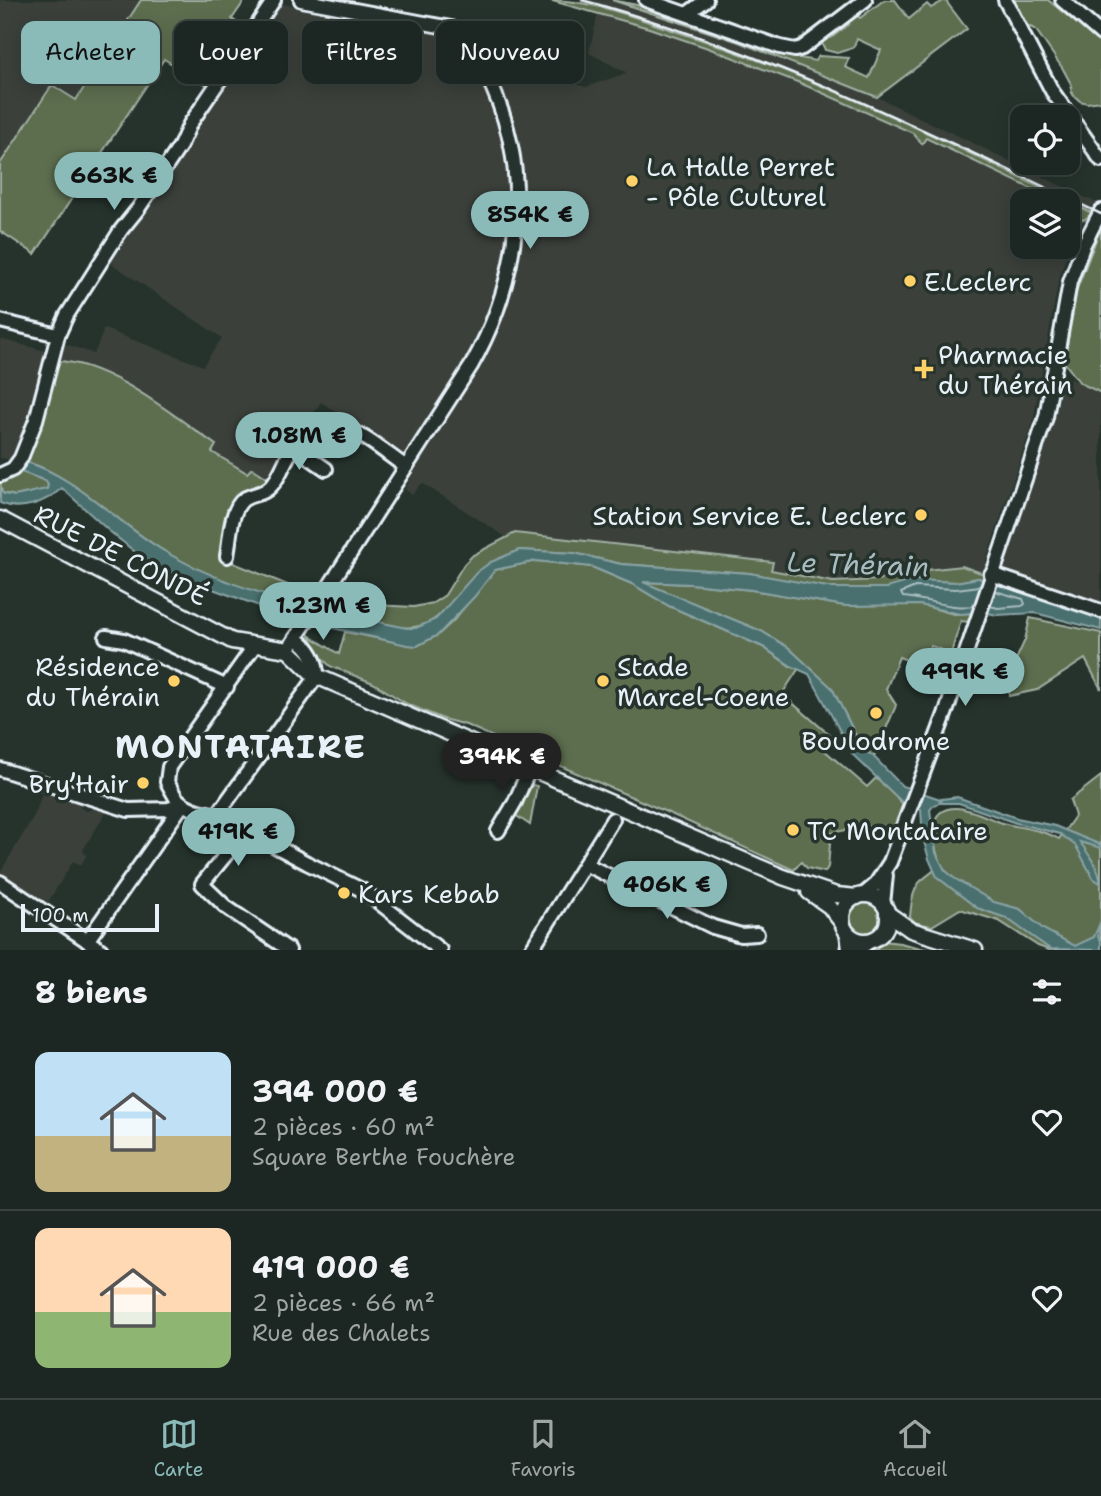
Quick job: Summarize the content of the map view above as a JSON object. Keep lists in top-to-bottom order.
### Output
{
  "streets": {
    "main road": ["RUE DE CONDÉ"]
  },
  "districts": ["MONTATAIRE"],
  "water": ["Le Thérain"],
  "places": {
    "other": [
      "La Halle Perret - Pôle Culturel",
      "E.Leclerc",
      "Station Service E. Leclerc",
      "Résidence du Thérain",
      "Stade Marcel-Coene",
      "Boulodrome",
      "Bry’Hair",
      "TC Montataire",
      "Kars Kebab"
    ],
    "health": ["Pharmacie du Thérain"]
  },
  "scale_bar": "100 m",
  "page": {
    "chip": [
      "Acheter",
      "Louer",
      "Filtres",
      "Nouveau"
    ],
    "price": [
      "663K €",
      "854K €",
      "1.08M €",
      "1.23M €",
      "499K €",
      "394K €",
      "419K €",
      "406K €"
    ],
    "scale": "100 m",
    "heading": "8 biens",
    "list": [
      {
        "name": "394 000 €",
        "note": "2 pièces · 60 m² · Square Berthe Fouchère"
      },
      {
        "name": "419 000 €",
        "note": "2 pièces · 66 m² · Rue des Chalets"
      }
    ],
    "tabs": ["Carte", "Favoris", "Accueil"]
  }
}
